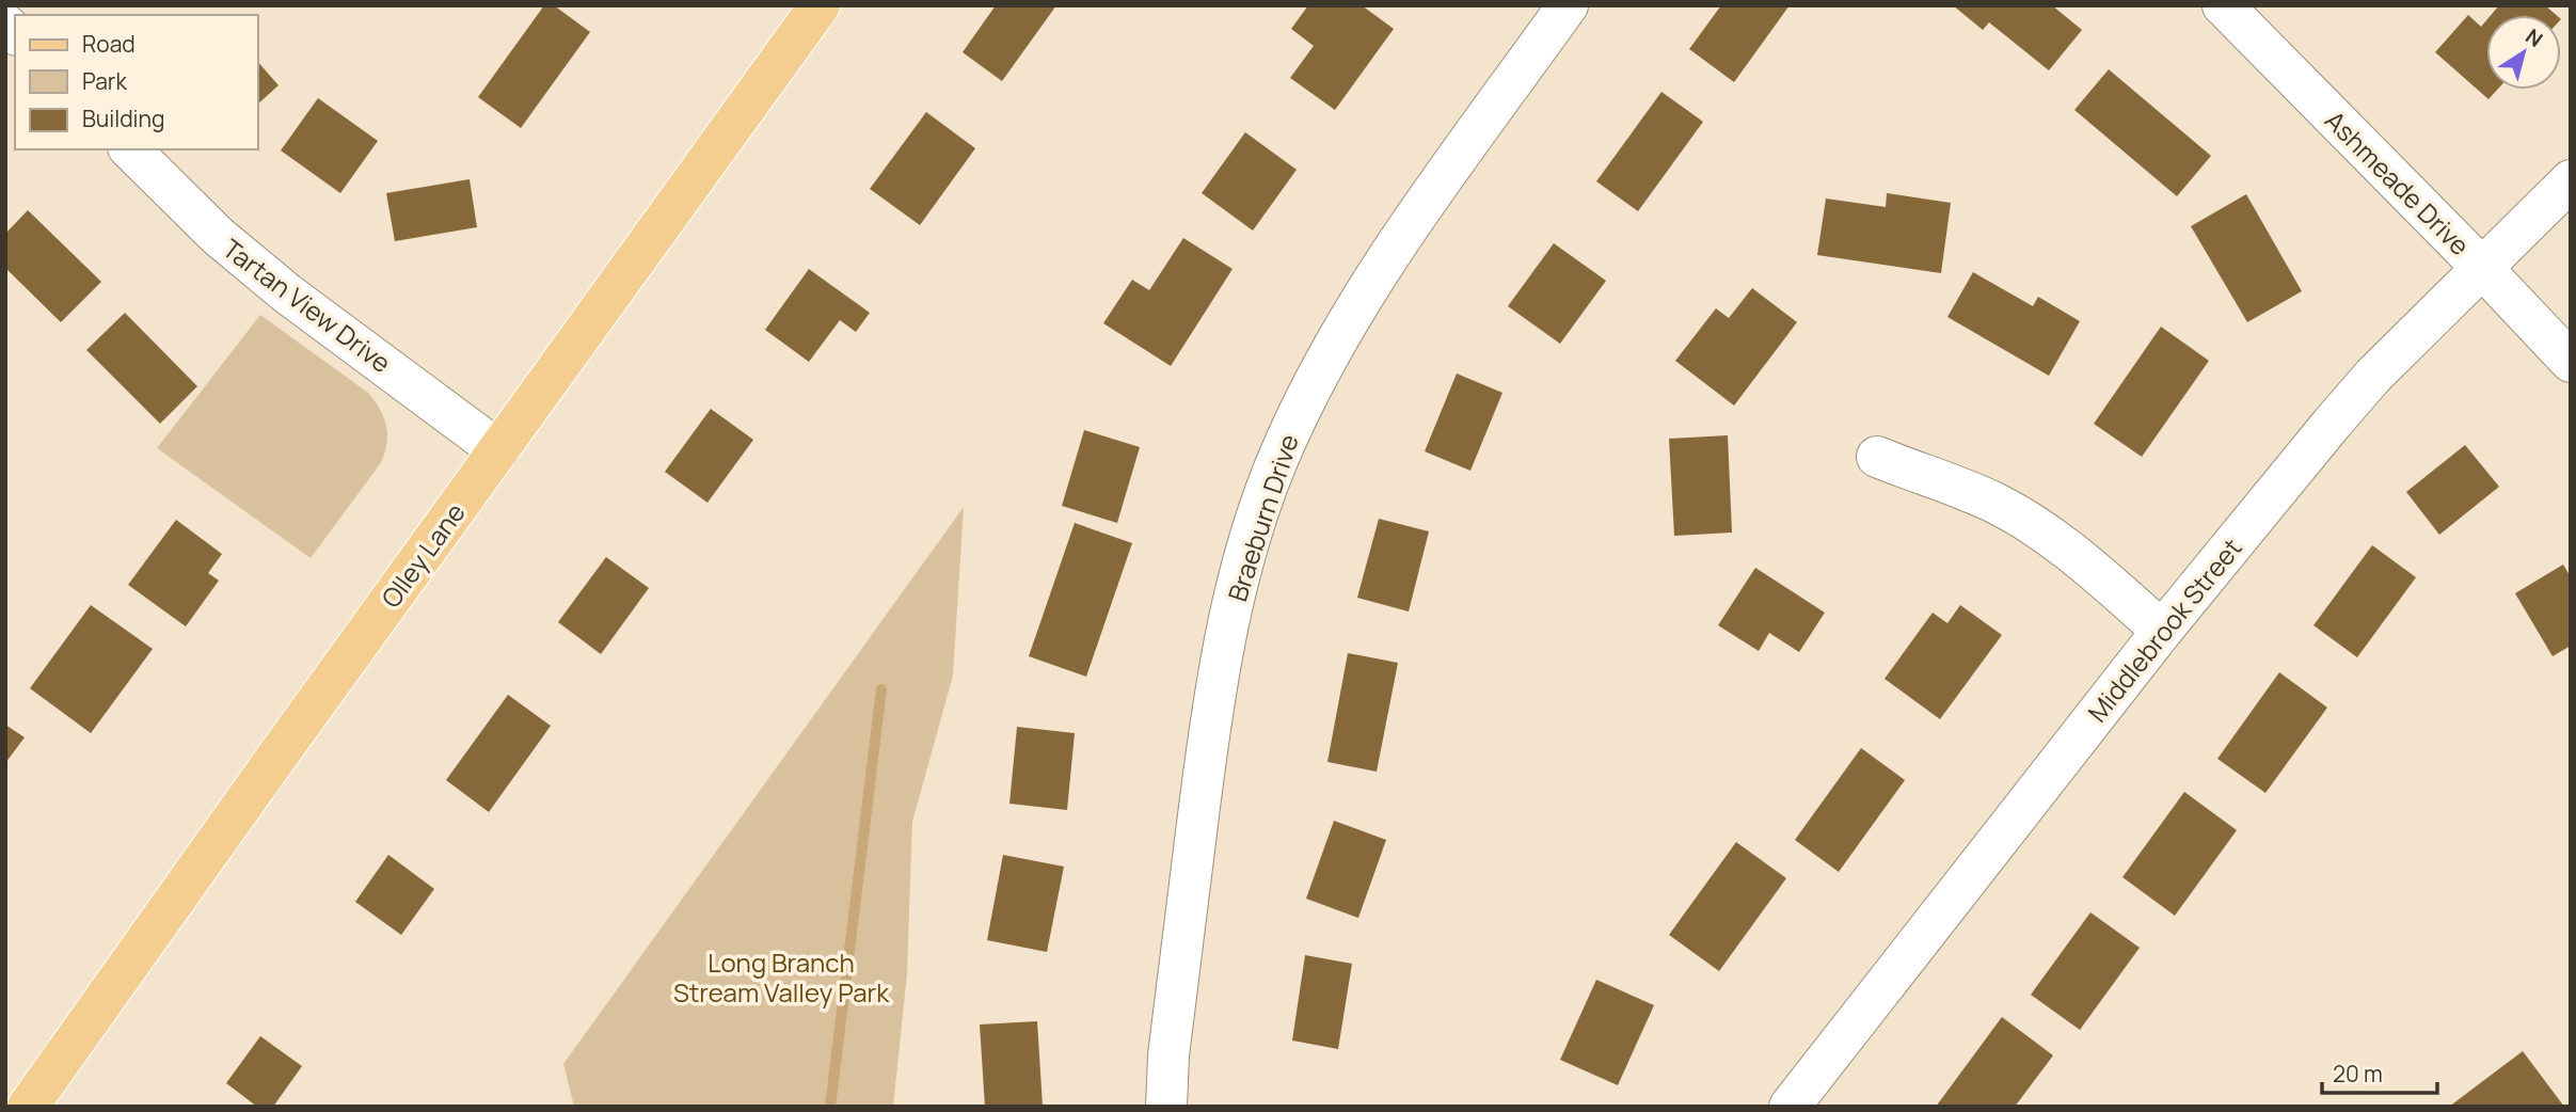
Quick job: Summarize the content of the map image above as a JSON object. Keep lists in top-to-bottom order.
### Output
{
  "streets": {
    "main road": ["Olley Lane"],
    "street": [
      "Ashmeade Drive",
      "Tartan View Drive",
      "Braeburn Drive",
      "Middlebrook Street"
    ]
  },
  "crossings": [
    ["Ashmeade Drive", "Middlebrook Street"],
    ["Tartan View Drive", "Olley Lane"]
  ],
  "parks": ["Long Branch Stream Valley Park"],
  "legend": ["Road", "Park", "Building"],
  "scale_bar": "20 m",
  "north": "top right"
}
